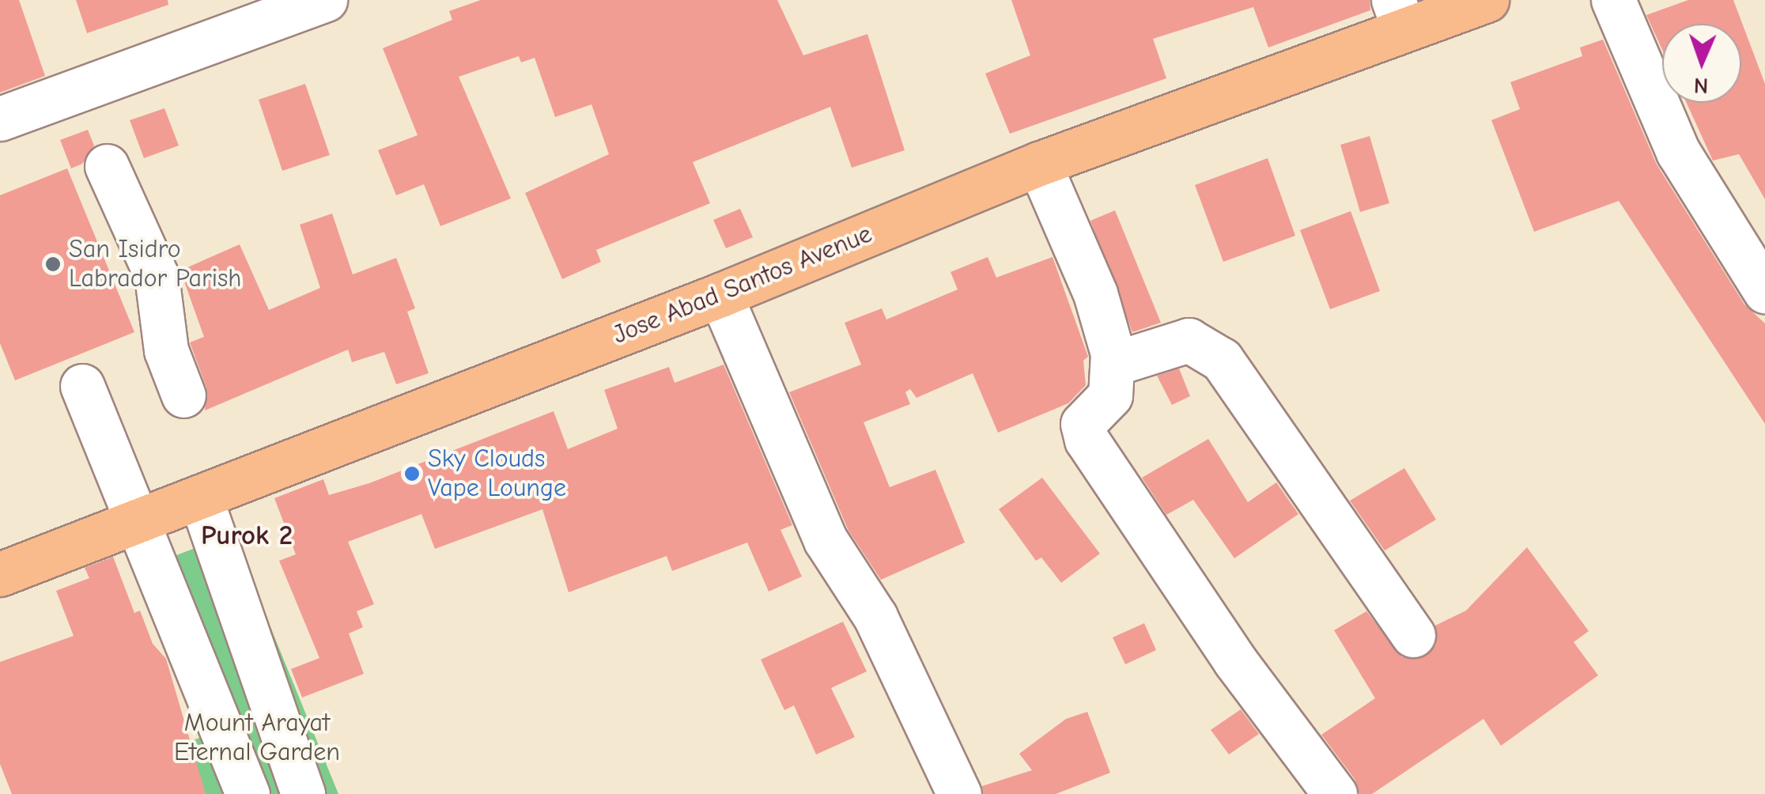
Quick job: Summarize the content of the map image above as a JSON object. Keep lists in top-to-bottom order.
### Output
{
  "streets": {
    "highway": ["Jose Abad Santos Avenue"]
  },
  "districts": ["Purok 2"],
  "parks": ["Mount Arayat Eternal Garden"],
  "places": ["San Isidro Labrador Parish", "Sky Clouds Vape Lounge"],
  "north": "bottom"
}
